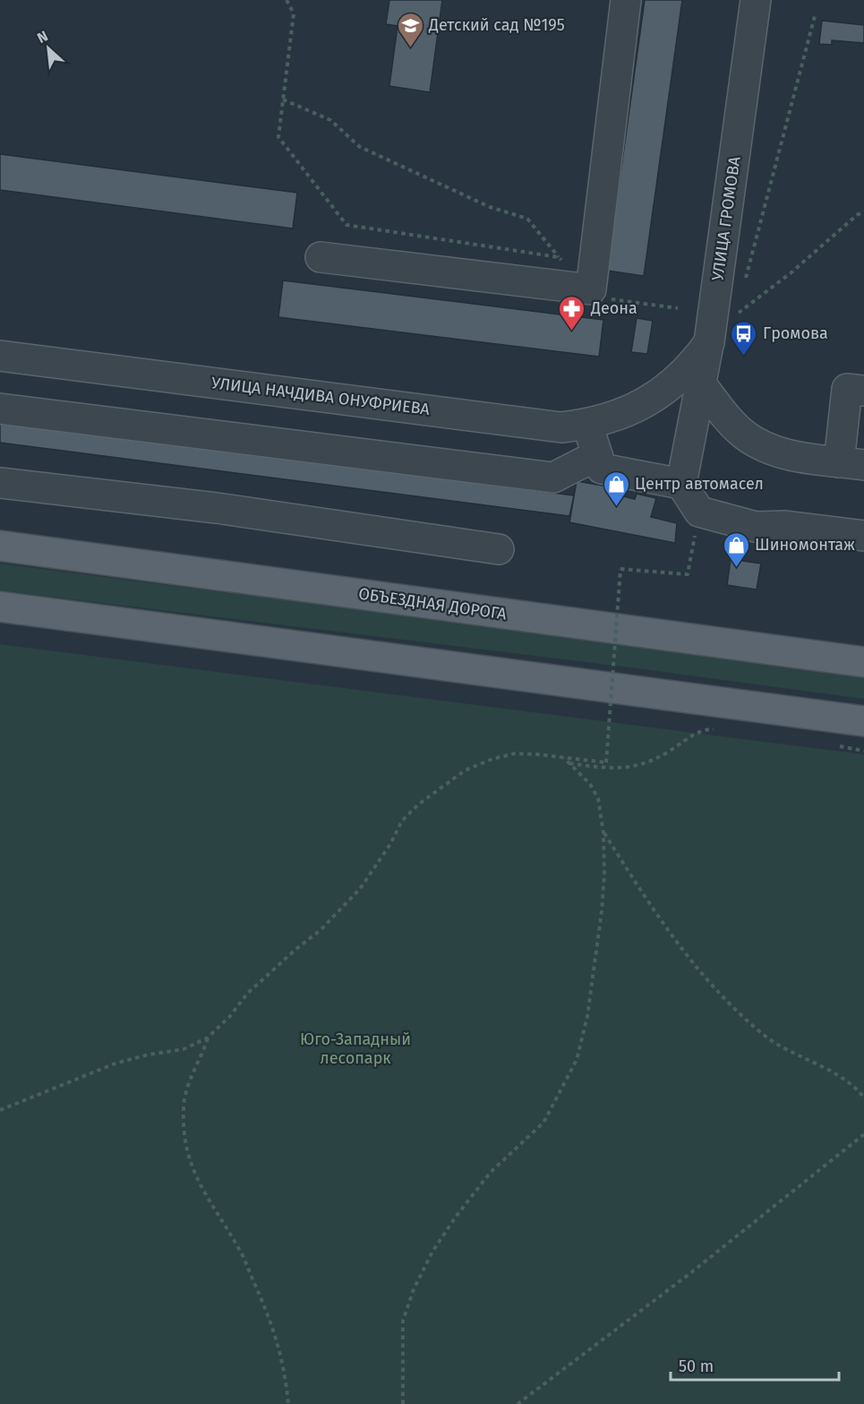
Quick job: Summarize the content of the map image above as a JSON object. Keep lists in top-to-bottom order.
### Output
{
  "streets": {
    "main road": ["ОБЪЕЗДНАЯ ДОРОГА"],
    "street": ["УЛИЦА ГРОМОВА", "УЛИЦА НАЧДИВА ОНУФРИЕВА"]
  },
  "crossings": [
    ["УЛИЦА ГРОМОВА", "УЛИЦА НАЧДИВА ОНУФРИЕВА"]
  ],
  "parks": ["Юго-Западный лесопарк"],
  "places": {
    "school or university": ["Детский сад №195"],
    "pharmacy": ["Деона"],
    "bus stop": ["Громова"],
    "shop": ["Центр автомасел", "Шиномонтаж"]
  },
  "scale_bar": "50 m",
  "north": "top left"
}
